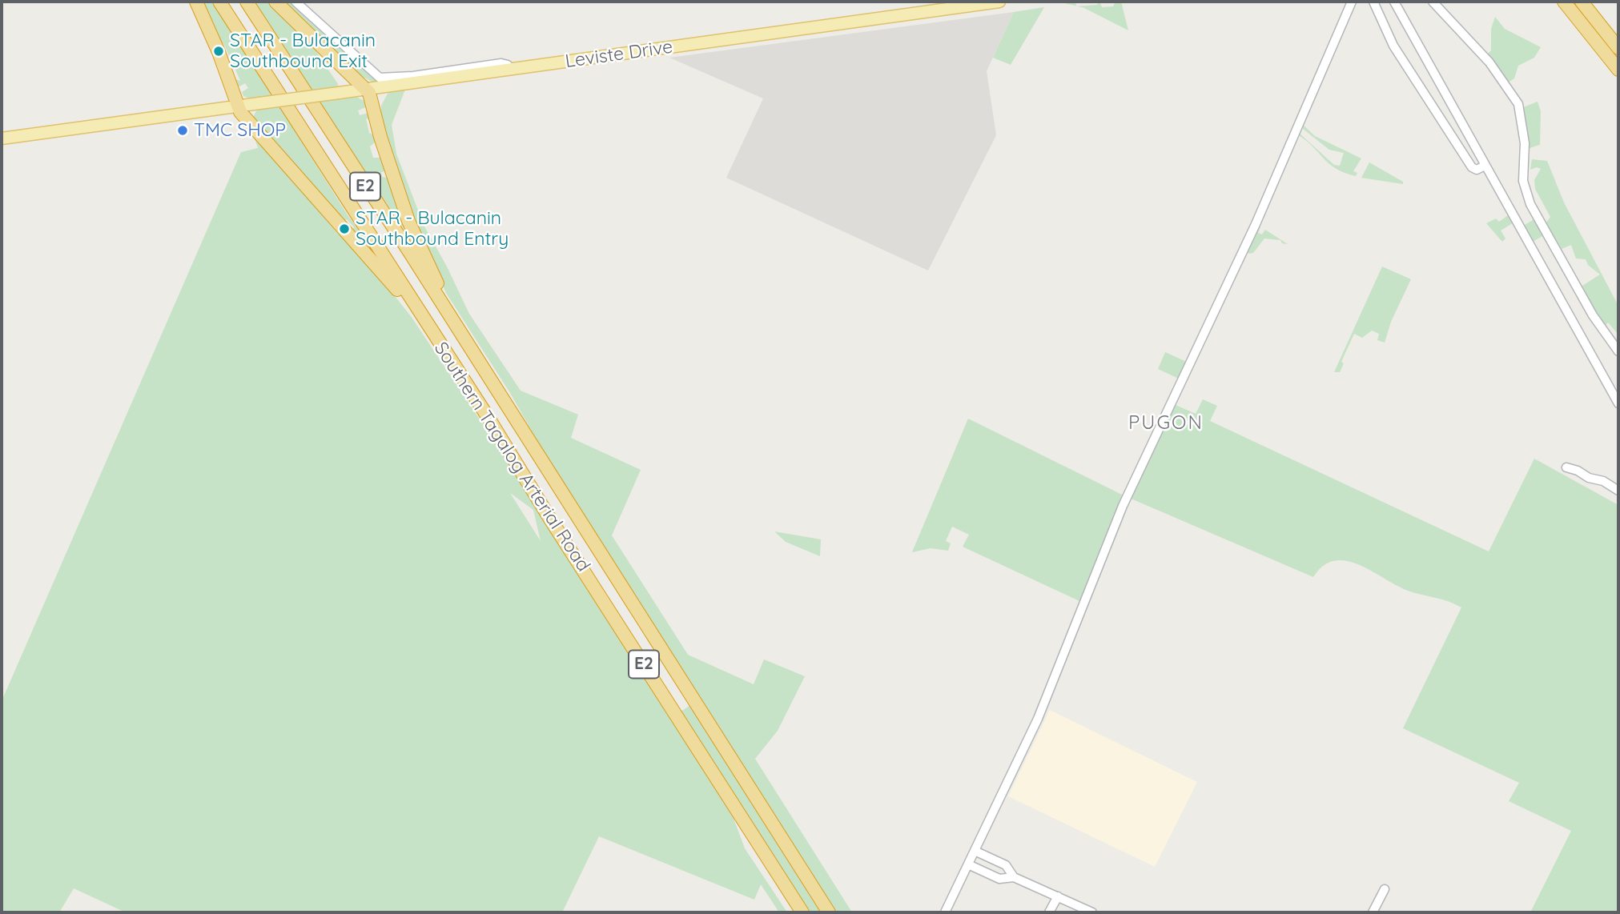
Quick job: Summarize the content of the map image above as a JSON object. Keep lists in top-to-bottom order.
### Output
{
  "streets": {
    "highway": ["E2", "Southern Tagalog Arterial Road"],
    "main road": ["Leviste Drive"]
  },
  "districts": ["PUGON"],
  "places": ["STAR - Bulacanin Southbound Exit", "TMC SHOP", "STAR - Bulacanin Southbound Entry"]
}
